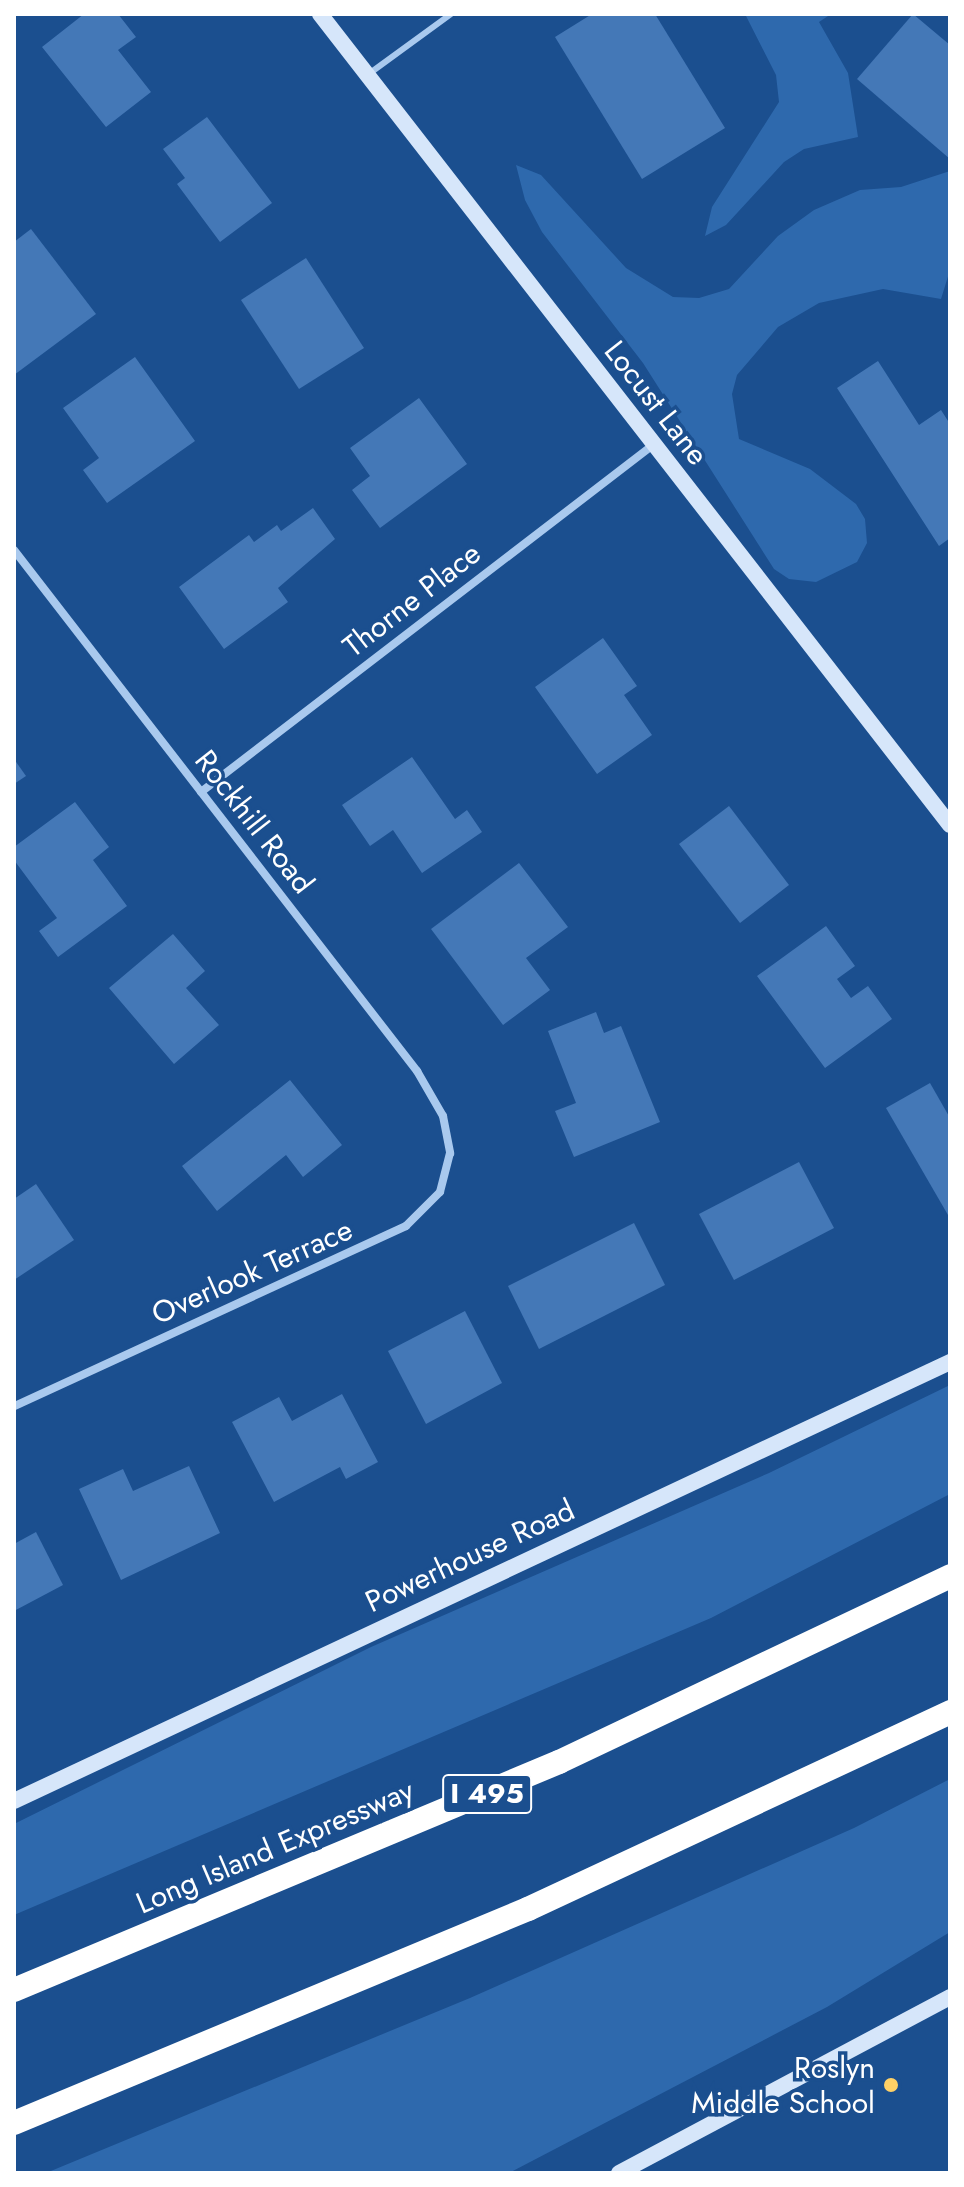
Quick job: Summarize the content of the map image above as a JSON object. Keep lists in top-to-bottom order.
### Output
{
  "streets": {
    "highway": ["I 495", "Long Island Expressway"],
    "main road": ["Locust Lane", "Powerhouse Road"],
    "street": ["Thorne Place", "Rockhill Road", "Overlook Terrace"]
  },
  "crossings": [
    ["Locust Lane", "Thorne Place"],
    ["Thorne Place", "Rockhill Road"],
    ["Rockhill Road", "Overlook Terrace"]
  ],
  "places": ["Roslyn Middle School"]
}
